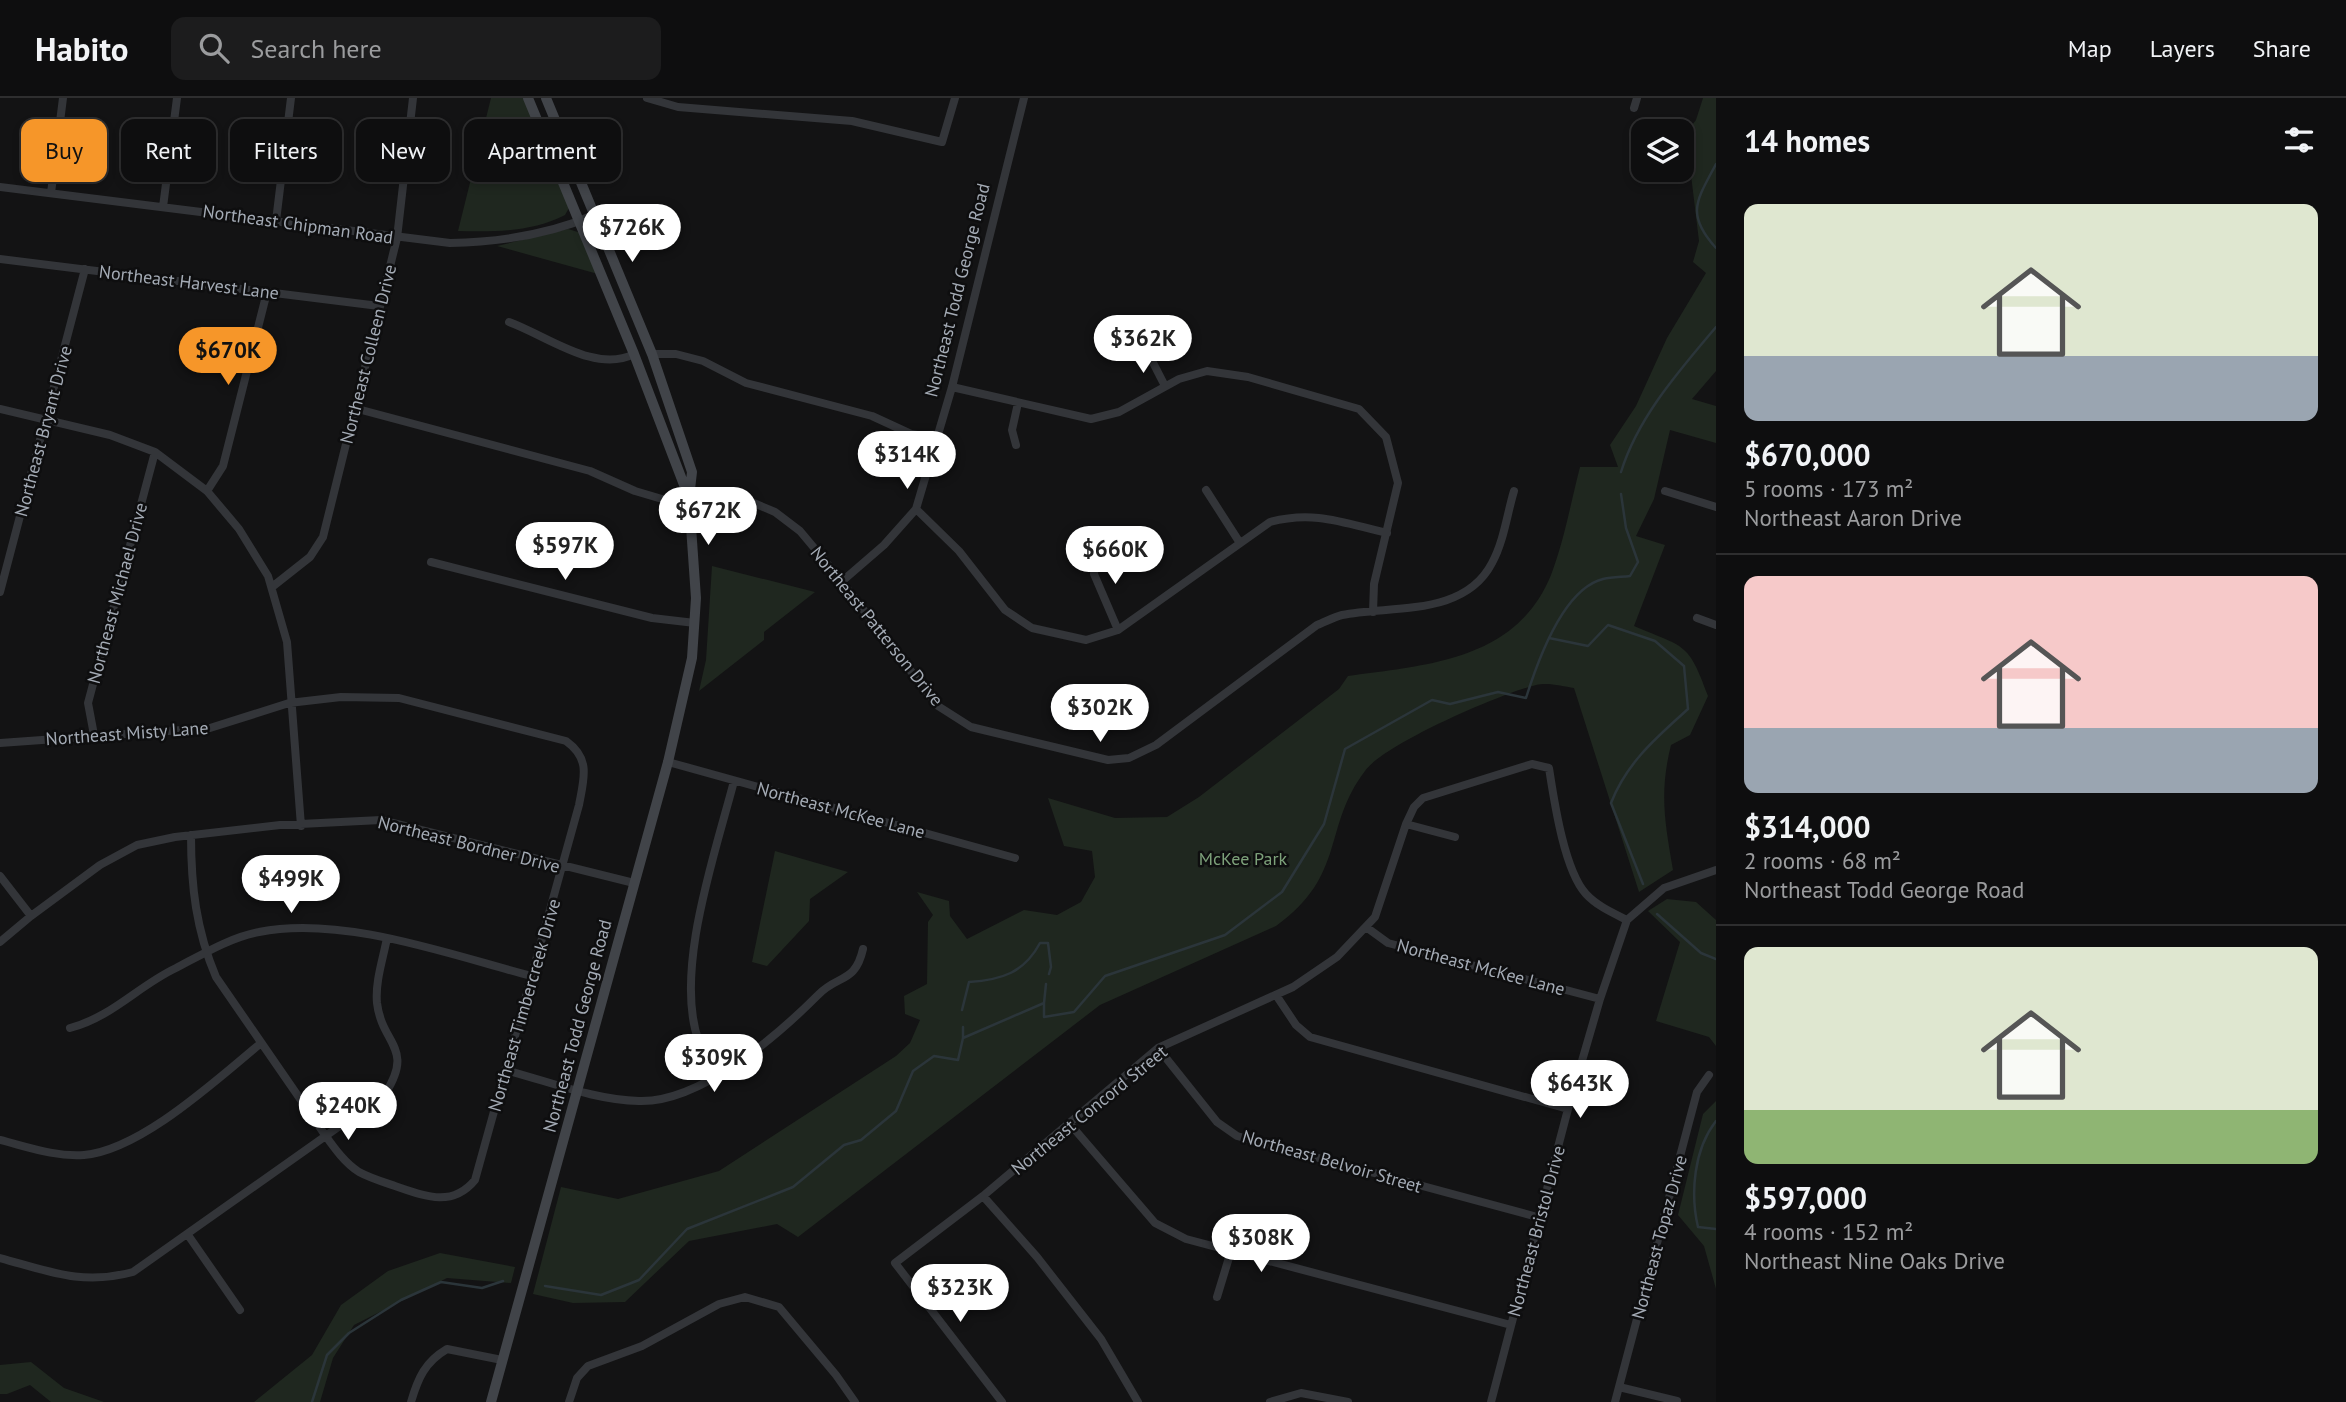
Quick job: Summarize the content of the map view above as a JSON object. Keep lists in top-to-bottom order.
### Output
{
  "streets": {
    "main road": ["Northeast Todd George Road"],
    "street": [
      "Northeast Chipman Road",
      "Northeast Harvest Lane",
      "Northeast Colleen Drive",
      "Northeast Bryant Drive",
      "Northeast Michael Drive",
      "Northeast Patterson Drive",
      "Northeast Misty Lane",
      "Northeast McKee Lane",
      "Northeast Bordner Drive",
      "Northeast Timbercreek Drive",
      "Northeast Concord Street",
      "Northeast Belvoir Street",
      "Northeast Bristol Drive",
      "Northeast Topaz Drive"
    ]
  },
  "crossings": [
    ["Northeast Chipman Road", "Northeast Colleen Drive"],
    ["Northeast Harvest Lane", "Northeast Colleen Drive"],
    ["Northeast Harvest Lane", "Northeast Bryant Drive"],
    ["Northeast Todd George Road", "Northeast Patterson Drive"],
    ["Northeast Todd George Road", "Northeast McKee Lane"],
    ["Northeast Todd George Road", "Northeast Bordner Drive"],
    ["Northeast Colleen Drive", "Northeast Patterson Drive"],
    ["Northeast Michael Drive", "Northeast Misty Lane"],
    ["Northeast Misty Lane", "Northeast Timbercreek Drive"],
    ["Northeast McKee Lane", "Northeast Concord Street"],
    ["Northeast McKee Lane", "Northeast Bristol Drive"],
    ["Northeast Bordner Drive", "Northeast Timbercreek Drive"],
    ["Northeast Concord Street", "Northeast Belvoir Street"],
    ["Northeast Concord Street", "Northeast Bristol Drive"],
    ["Northeast Belvoir Street", "Northeast Bristol Drive"]
  ],
  "parks": ["McKee Park"],
  "page": {
    "header": "Habito",
    "search": "Search here",
    "nav": ["Map", "Layers", "Share"],
    "heading": "14 homes",
    "chip": [
      "Buy",
      "Rent",
      "Filters",
      "New",
      "Apartment"
    ],
    "list": [
      {
        "name": "$670,000",
        "note": "5 rooms · 173 m² · Northeast Aaron Drive"
      },
      {
        "name": "$314,000",
        "note": "2 rooms · 68 m² · Northeast Todd George Road"
      },
      {
        "name": "$597,000",
        "note": "4 rooms · 152 m² · Northeast Nine Oaks Drive"
      }
    ],
    "price": [
      "$726K",
      "$362K",
      "$670K",
      "$314K",
      "$672K",
      "$597K",
      "$660K",
      "$302K",
      "$499K",
      "$309K",
      "$643K",
      "$240K",
      "$308K",
      "$323K"
    ]
  }
}
